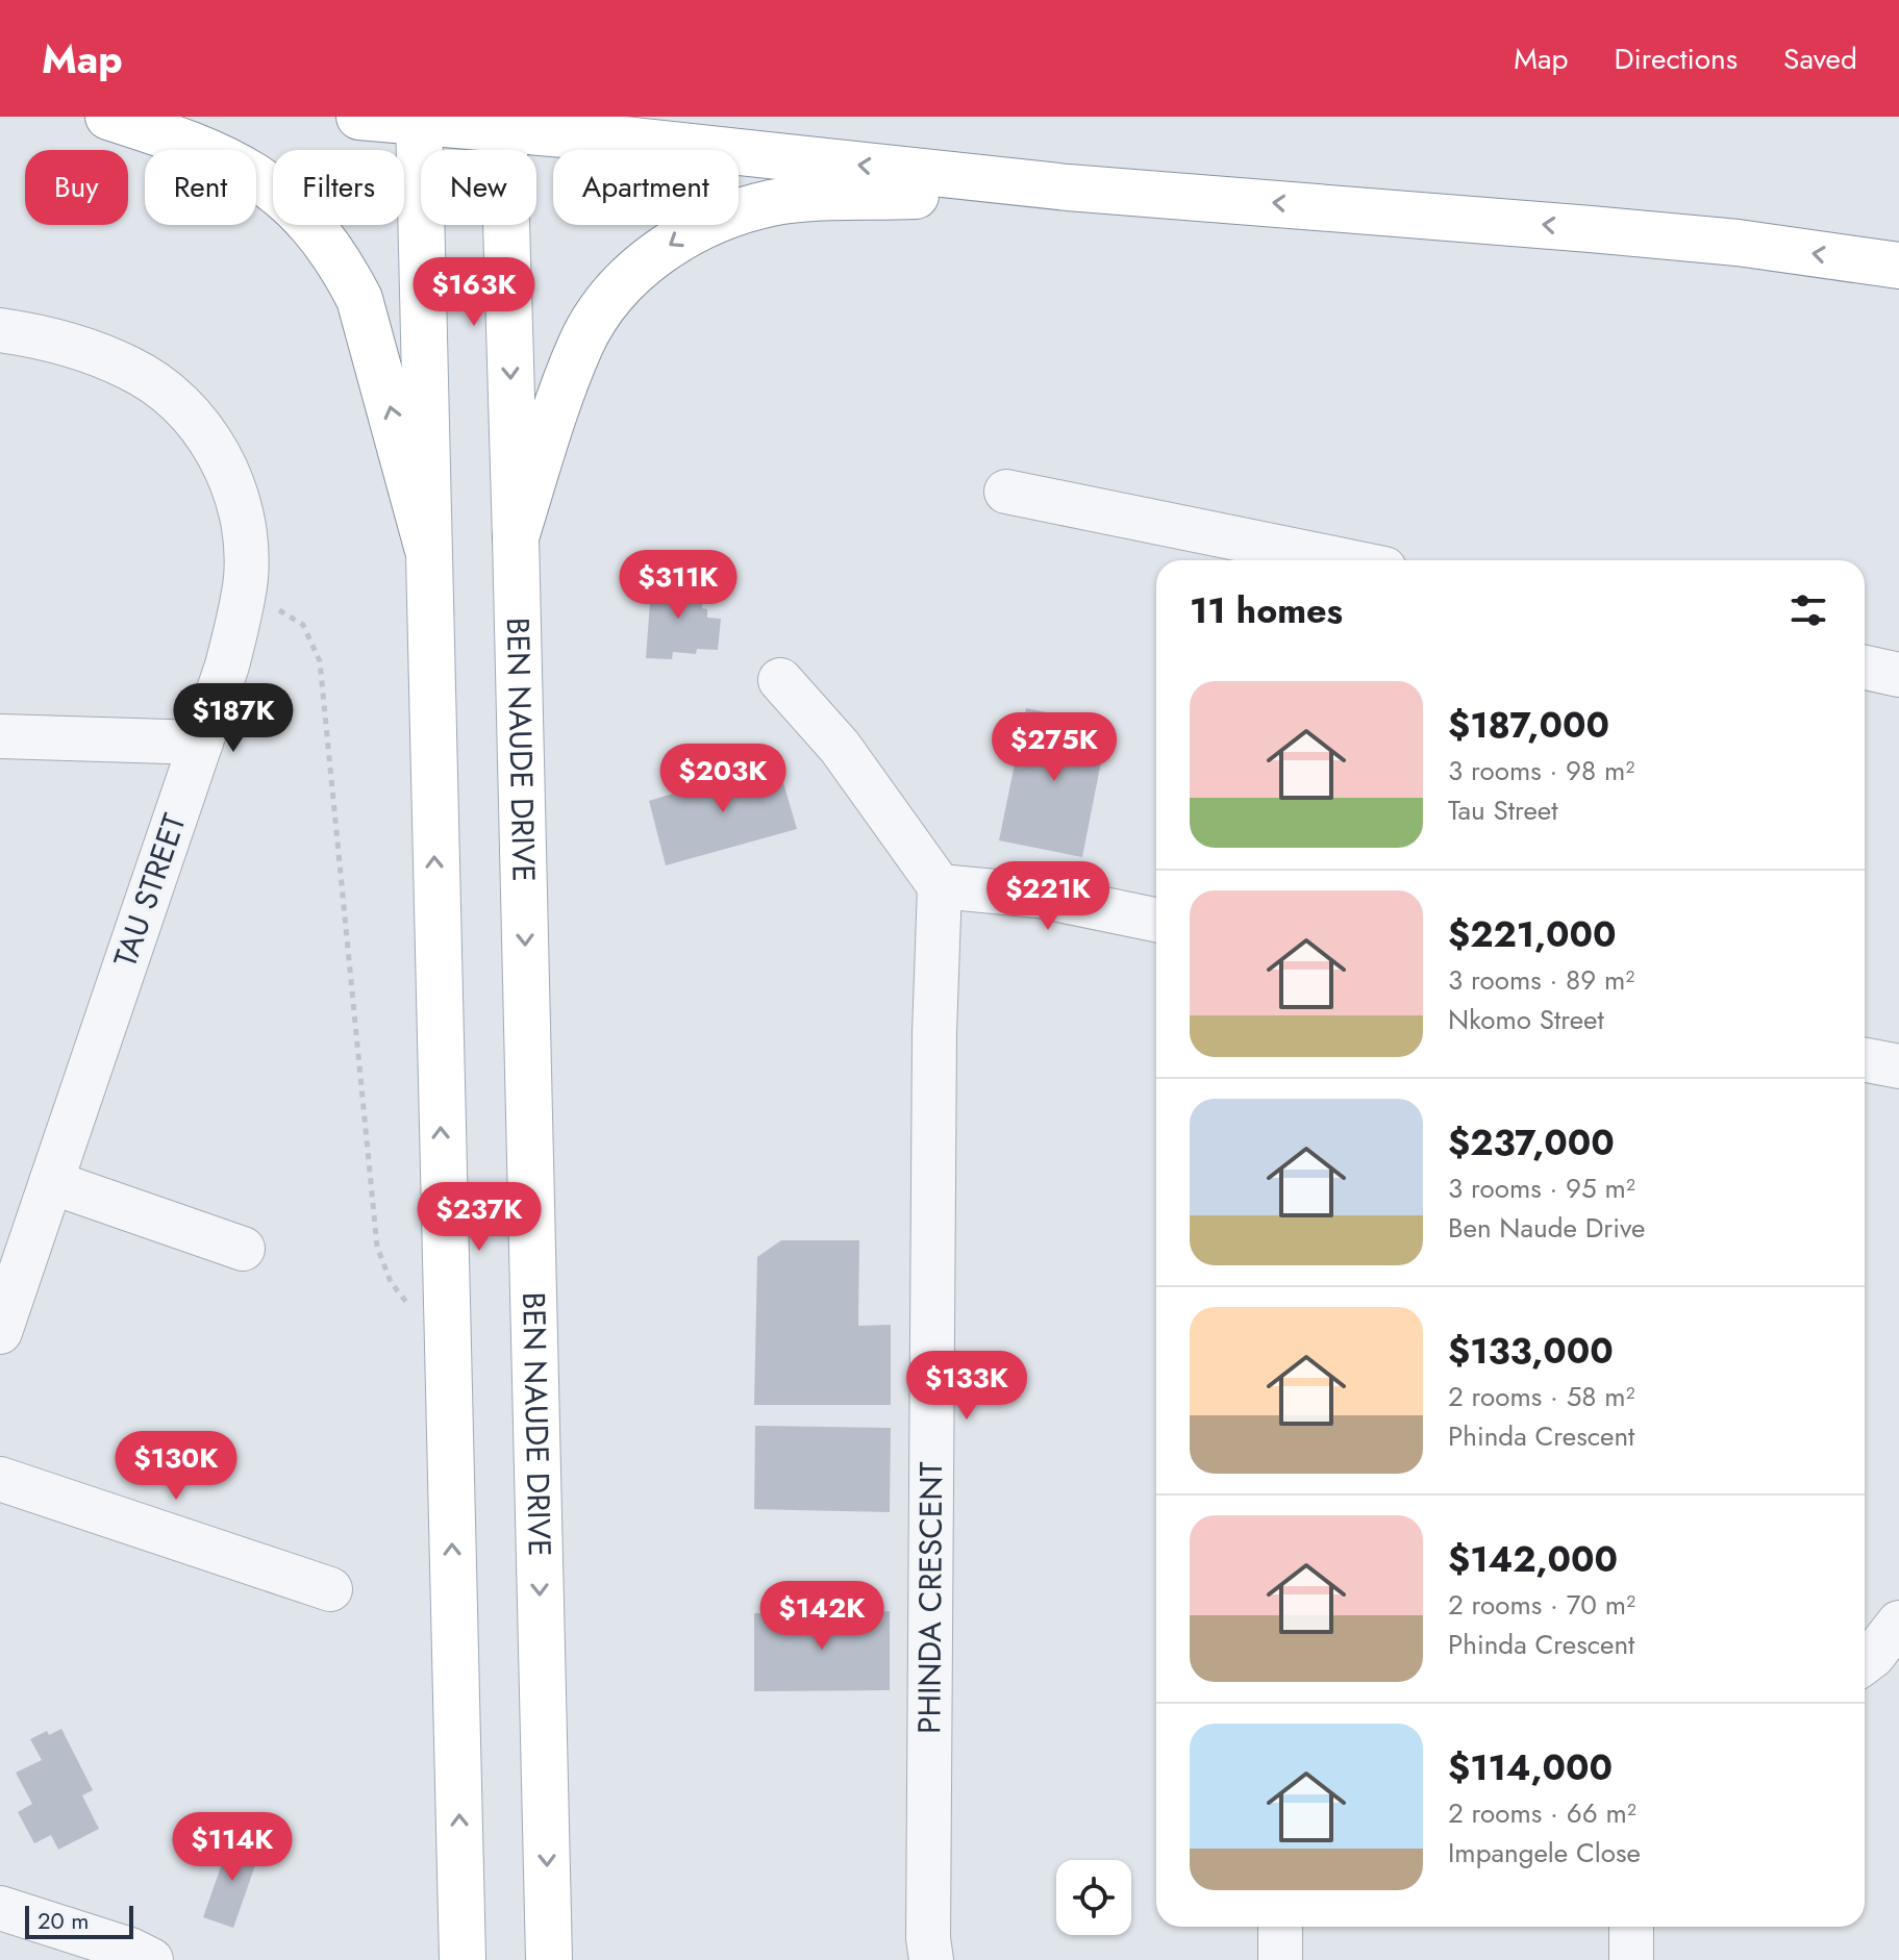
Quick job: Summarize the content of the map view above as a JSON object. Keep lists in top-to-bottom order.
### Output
{
  "streets": {
    "main road": ["BEN NAUDE DRIVE"],
    "street": ["TAU STREET", "PHINDA CRESCENT"]
  },
  "scale_bar": "20 m",
  "page": {
    "header": "Map",
    "nav": ["Map", "Directions", "Saved"],
    "chip": [
      "Buy",
      "Rent",
      "Filters",
      "New",
      "Apartment"
    ],
    "price": [
      "$163K",
      "$311K",
      "$187K",
      "$275K",
      "$203K",
      "$221K",
      "$237K",
      "$133K",
      "$130K",
      "$142K",
      "$114K"
    ],
    "heading": "11 homes",
    "list": [
      {
        "name": "$187,000",
        "note": "3 rooms · 98 m² · Tau Street"
      },
      {
        "name": "$221,000",
        "note": "3 rooms · 89 m² · Nkomo Street"
      },
      {
        "name": "$237,000",
        "note": "3 rooms · 95 m² · Ben Naude Drive"
      },
      {
        "name": "$133,000",
        "note": "2 rooms · 58 m² · Phinda Crescent"
      },
      {
        "name": "$142,000",
        "note": "2 rooms · 70 m² · Phinda Crescent"
      },
      {
        "name": "$114,000",
        "note": "2 rooms · 66 m² · Impangele Close"
      }
    ],
    "scale": "20 m"
  }
}
